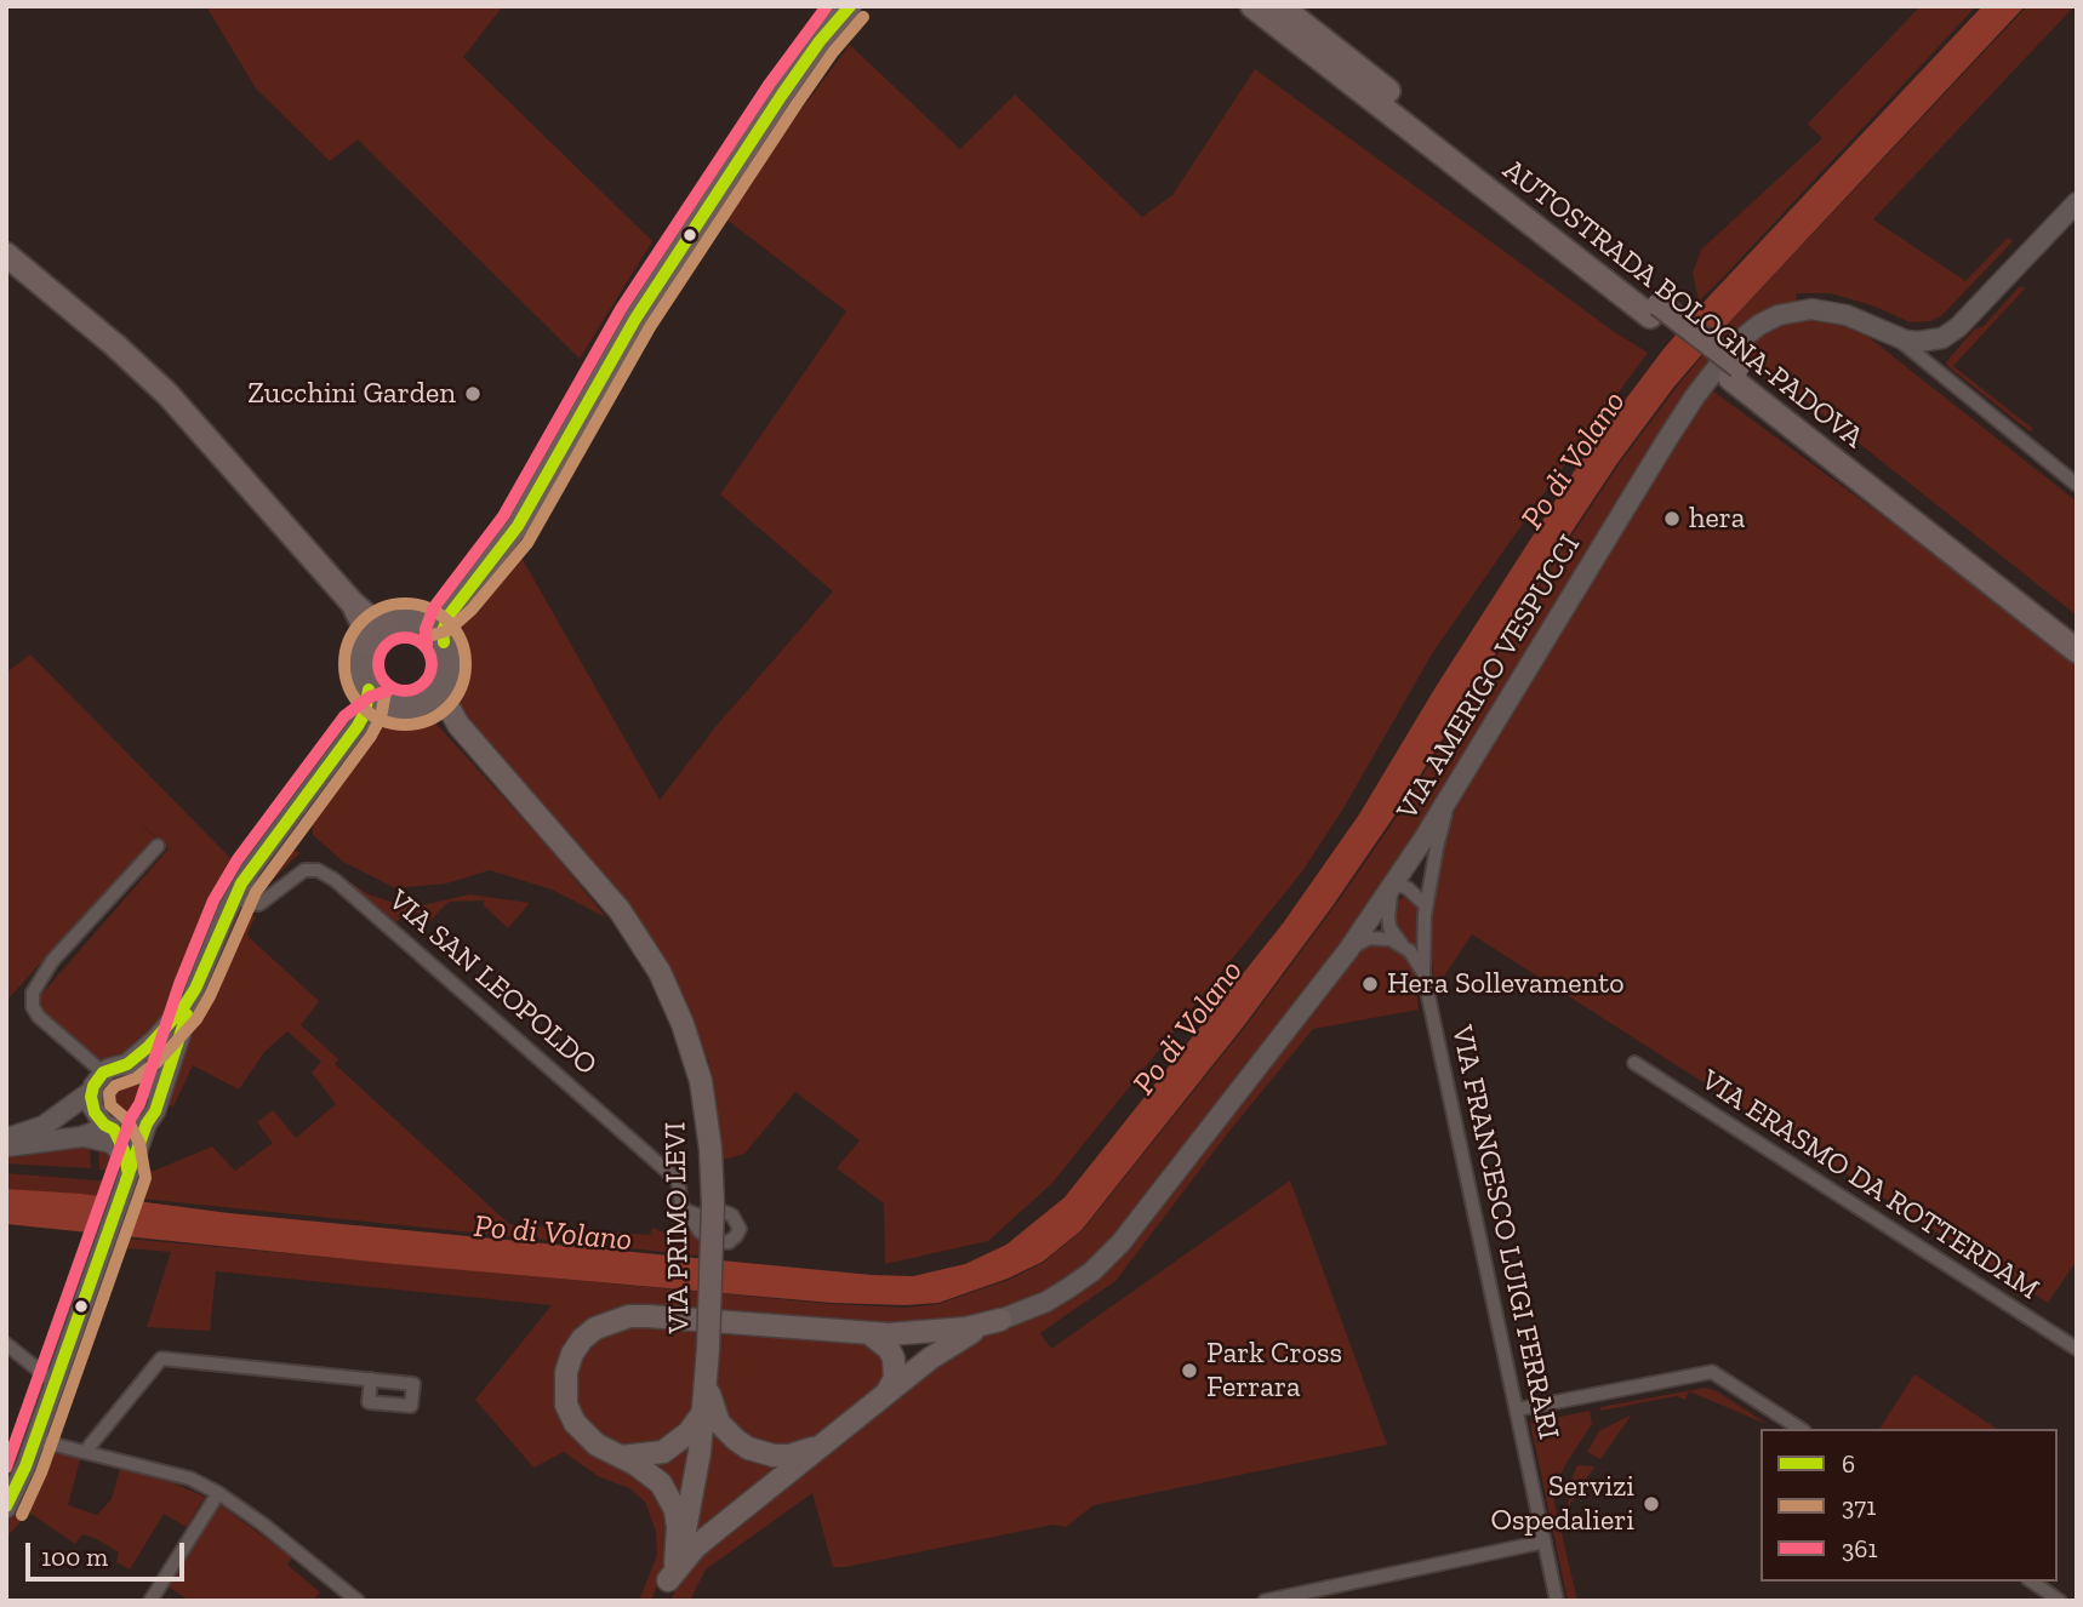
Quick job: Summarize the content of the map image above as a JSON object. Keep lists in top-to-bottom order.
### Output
{
  "streets": {
    "highway": ["AUTOSTRADA BOLOGNA-PADOVA"],
    "main road": ["VIA AMERIGO VESPUCCI", "VIA PRIMO LEVI"],
    "street": ["VIA SAN LEOPOLDO", "VIA ERASMO DA ROTTERDAM", "VIA FRANCESCO LUIGI FERRARI"]
  },
  "crossings": [
    ["VIA AMERIGO VESPUCCI", "VIA FRANCESCO LUIGI FERRARI"]
  ],
  "water": ["Po di Volano"],
  "places": [
    "Zucchini Garden",
    "hera",
    "Hera Sollevamento",
    "Park Cross Ferrara",
    "Servizi Ospedalieri"
  ],
  "lines": ["transit line 6", "transit line 361", "transit line 371"],
  "legend": ["6", "371", "361"],
  "scale_bar": "100 m"
}
